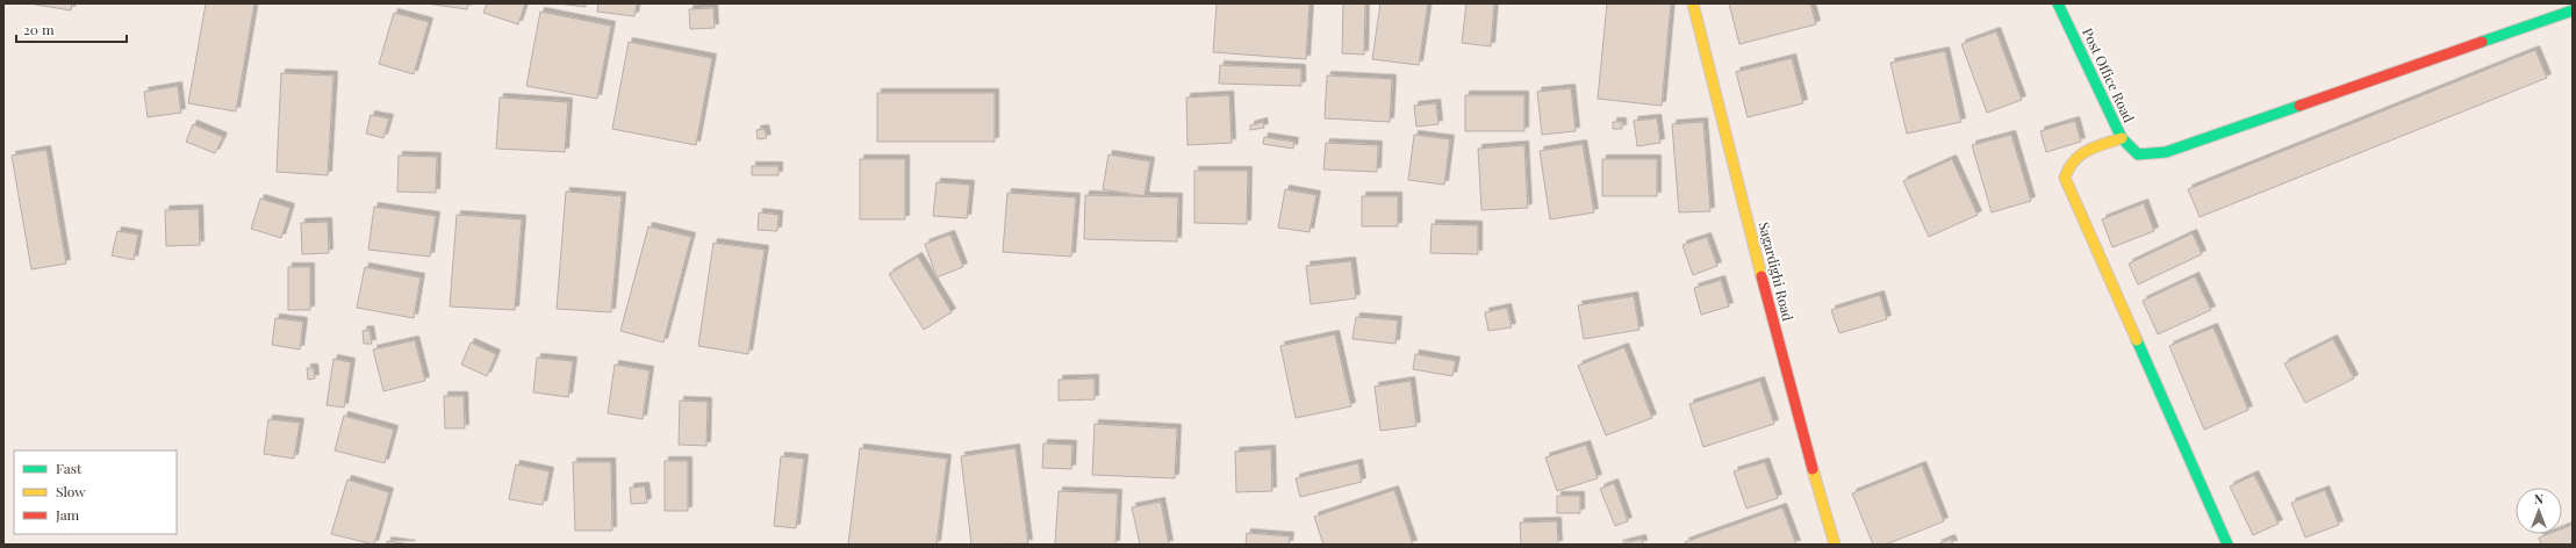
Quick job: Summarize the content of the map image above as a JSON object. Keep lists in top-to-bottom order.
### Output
{
  "streets": {
    "street": ["Post Office Road", "Sagardighi Road"]
  },
  "legend": ["Fast", "Slow", "Jam"],
  "scale_bar": "20 m",
  "north": "top"
}
